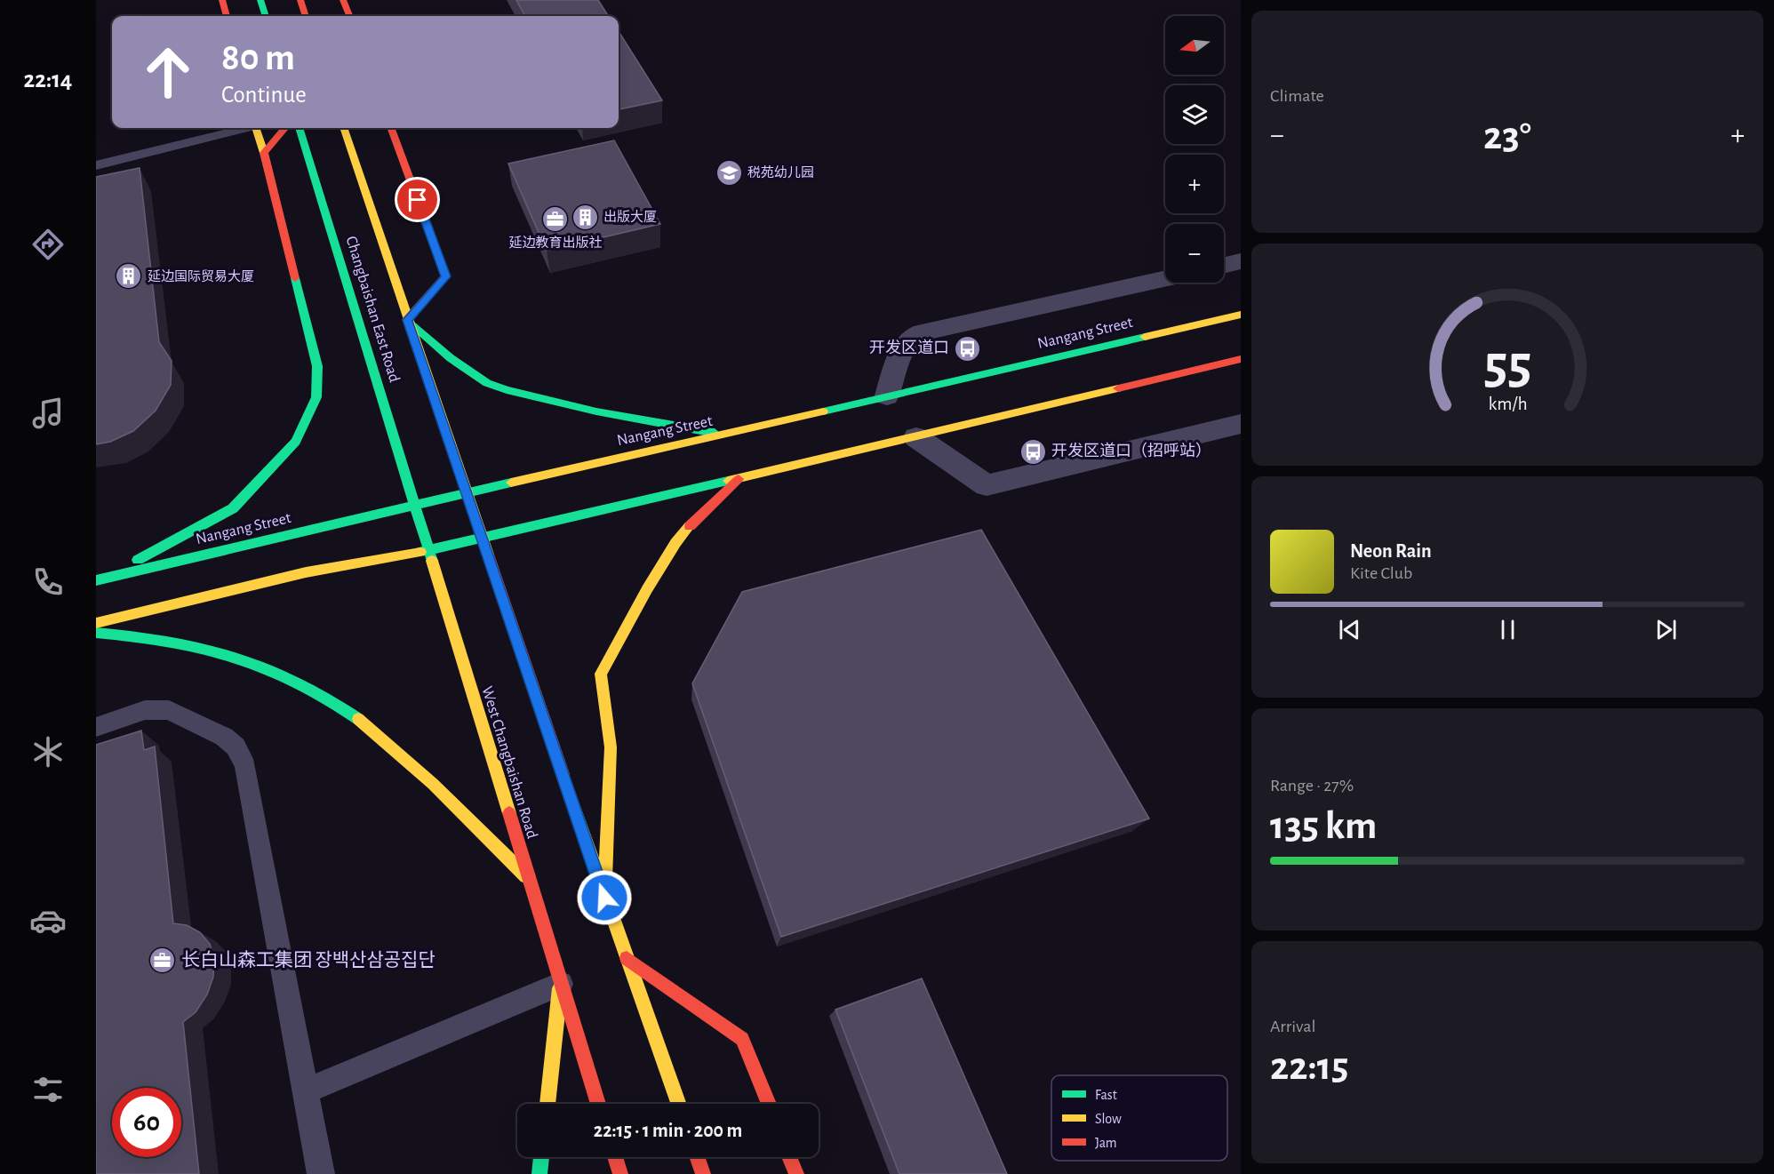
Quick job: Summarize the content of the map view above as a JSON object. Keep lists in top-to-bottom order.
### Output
{
  "streets": {
    "main road": ["Changbaishan East Road", "Nangang Street", "West Changbaishan Road"]
  },
  "crossings": [
    ["Changbaishan East Road", "Nangang Street"],
    ["Changbaishan East Road", "West Changbaishan Road"]
  ],
  "places": {
    "school or university": ["税苑幼儿园"],
    "building": ["出版大厦", "延边国际贸易大厦"],
    "office": ["延边教育出版社", "长白山森工集团 장백산삼공집단"],
    "bus stop": ["开发区道口", "开发区道口（招呼站）"]
  },
  "legend": ["Fast", "Slow", "Jam"],
  "north": "left",
  "page": {
    "tabs": "22:14",
    "tile": [
      "Climate",
      ["Range · 27%", "135 km"],
      ["Arrival", "22:15"]
    ],
    "map_buttons": ["+", "−"],
    "turn": ["80 m", "Continue"],
    "heat": ["−", "23°", "+"],
    "song": ["Neon Rain", "Kite Club"],
    "limit": "60",
    "trip": "22:15 · 1 min · 200 m",
    "gauge": ["55", "km/h"]
  }
}
